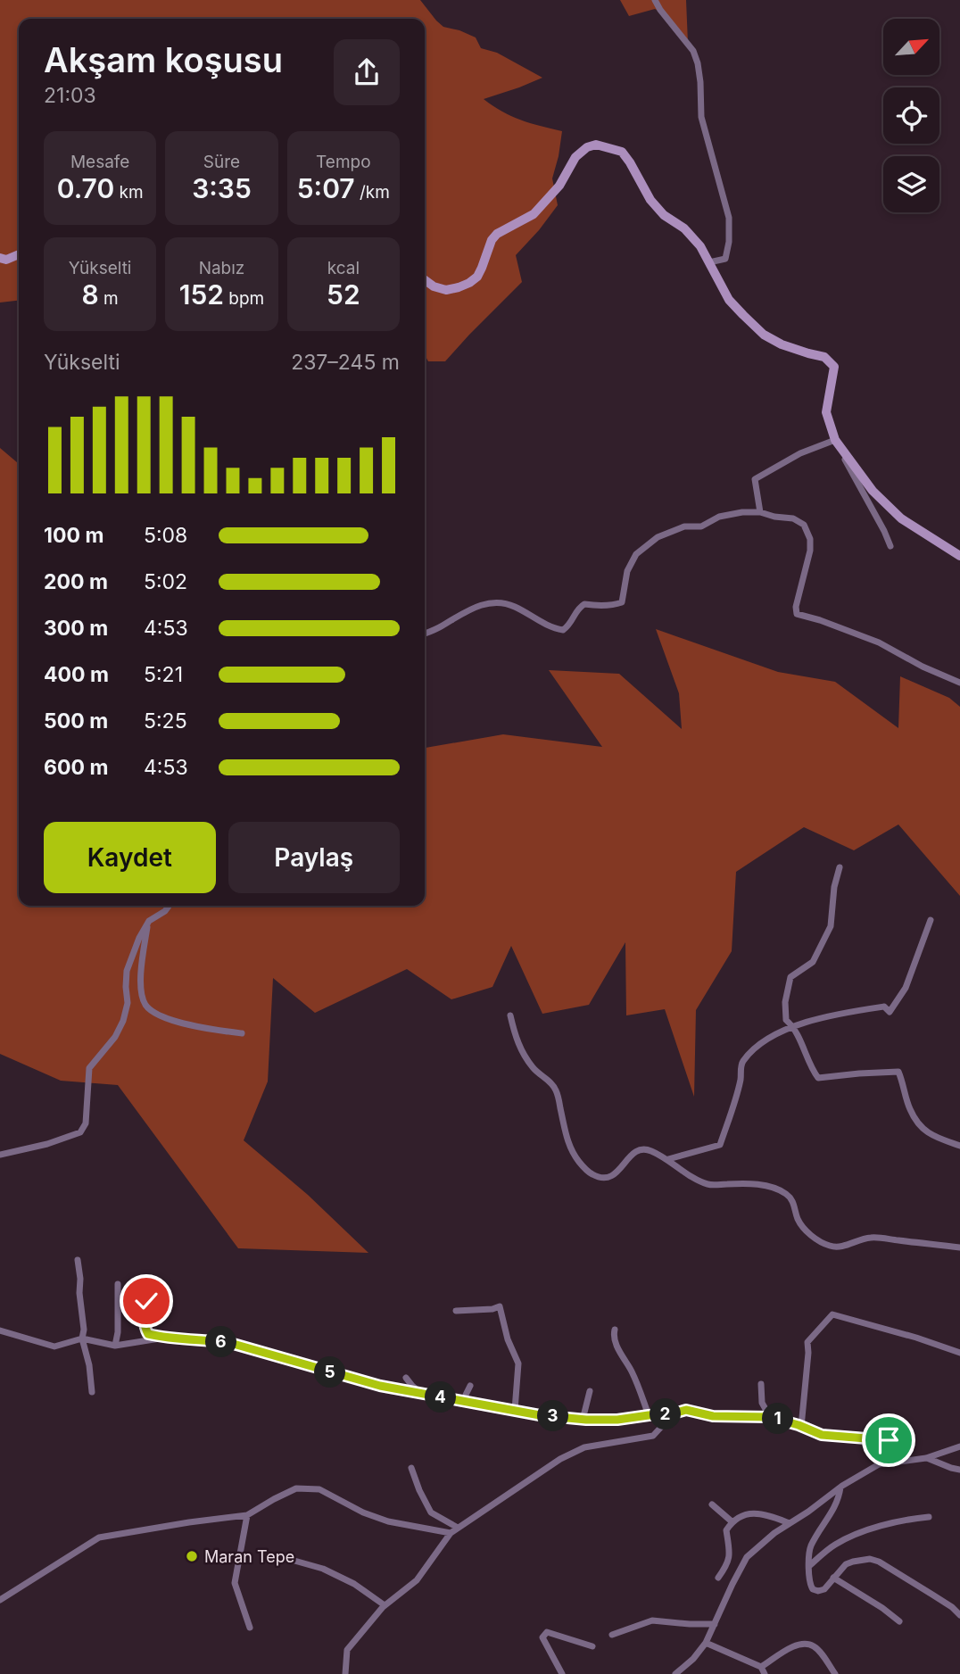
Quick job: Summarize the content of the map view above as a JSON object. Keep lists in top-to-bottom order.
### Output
{
  "places": ["Maran Tepe"],
  "north": "top right",
  "page": {
    "heading": ["Akşam koşusu", "21:03"],
    "stats": [
      ["Mesafe", "0.70 km"],
      ["Süre", "3:35"],
      ["Tempo", "5:07 /km"],
      ["Yükselti", "8 m"],
      ["Nabız", "152 bpm"],
      ["kcal", "52"]
    ],
    "chart": ["Yükselti", "237–245 m"],
    "list": [
      {
        "name": "100 m",
        "note": "5:08"
      },
      {
        "name": "200 m",
        "note": "5:02"
      },
      {
        "name": "300 m",
        "note": "4:53"
      },
      {
        "name": "400 m",
        "note": "5:21"
      },
      {
        "name": "500 m",
        "note": "5:25"
      },
      {
        "name": "600 m",
        "note": "4:53"
      }
    ],
    "buttons": ["Kaydet", "Paylaş"],
    "pins": [
      "6",
      "5",
      "4",
      "2",
      "3",
      "1"
    ]
  }
}
